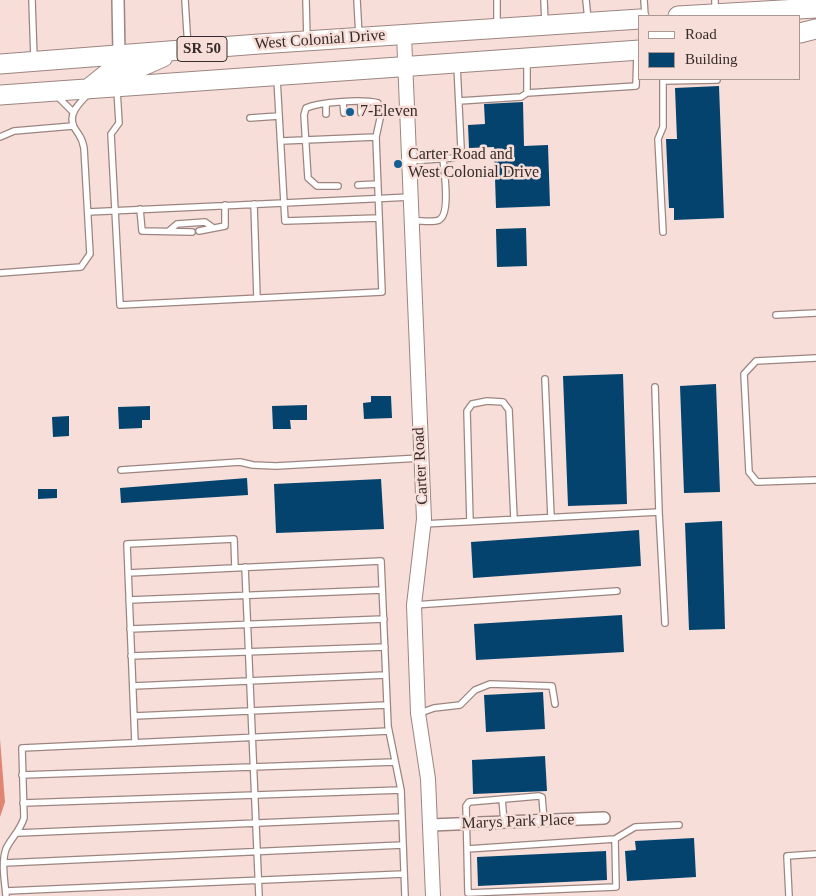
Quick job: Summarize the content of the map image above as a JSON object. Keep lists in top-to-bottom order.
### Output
{
  "streets": {
    "highway": ["West Colonial Drive", "SR 50"],
    "street": ["Carter Road", "Marys Park Place"]
  },
  "crossings": [
    ["West Colonial Drive", "Carter Road"],
    ["Carter Road", "Marys Park Place"]
  ],
  "places": ["7-Eleven", "Carter Road and West Colonial Drive"],
  "legend": ["Road", "Building"]
}
